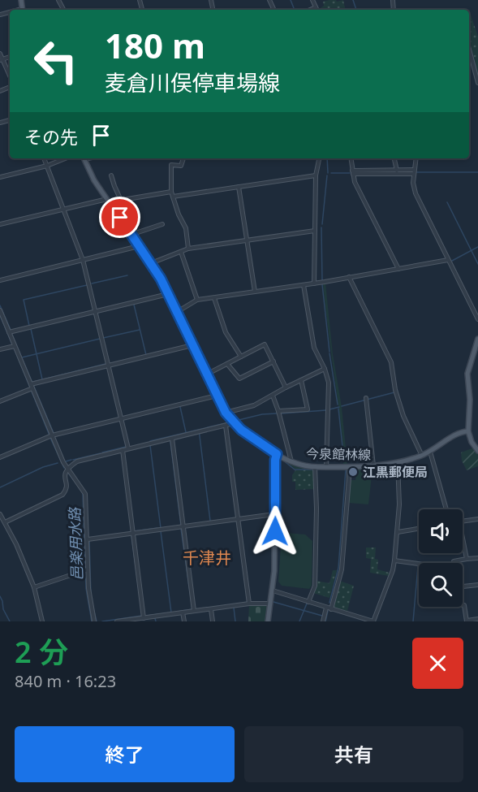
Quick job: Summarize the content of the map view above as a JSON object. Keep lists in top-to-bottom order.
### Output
{
  "streets": {
    "main road": ["今泉館林線"]
  },
  "districts": ["千津井"],
  "water": ["邑楽用水路"],
  "places": ["江黒郵便局"],
  "page": {
    "turn": ["180 m", "麦倉川俣停車場線"],
    "then": "その先",
    "heading": ["2 分", "840 m · 16:23"],
    "buttons": ["終了", "共有"]
  }
}
